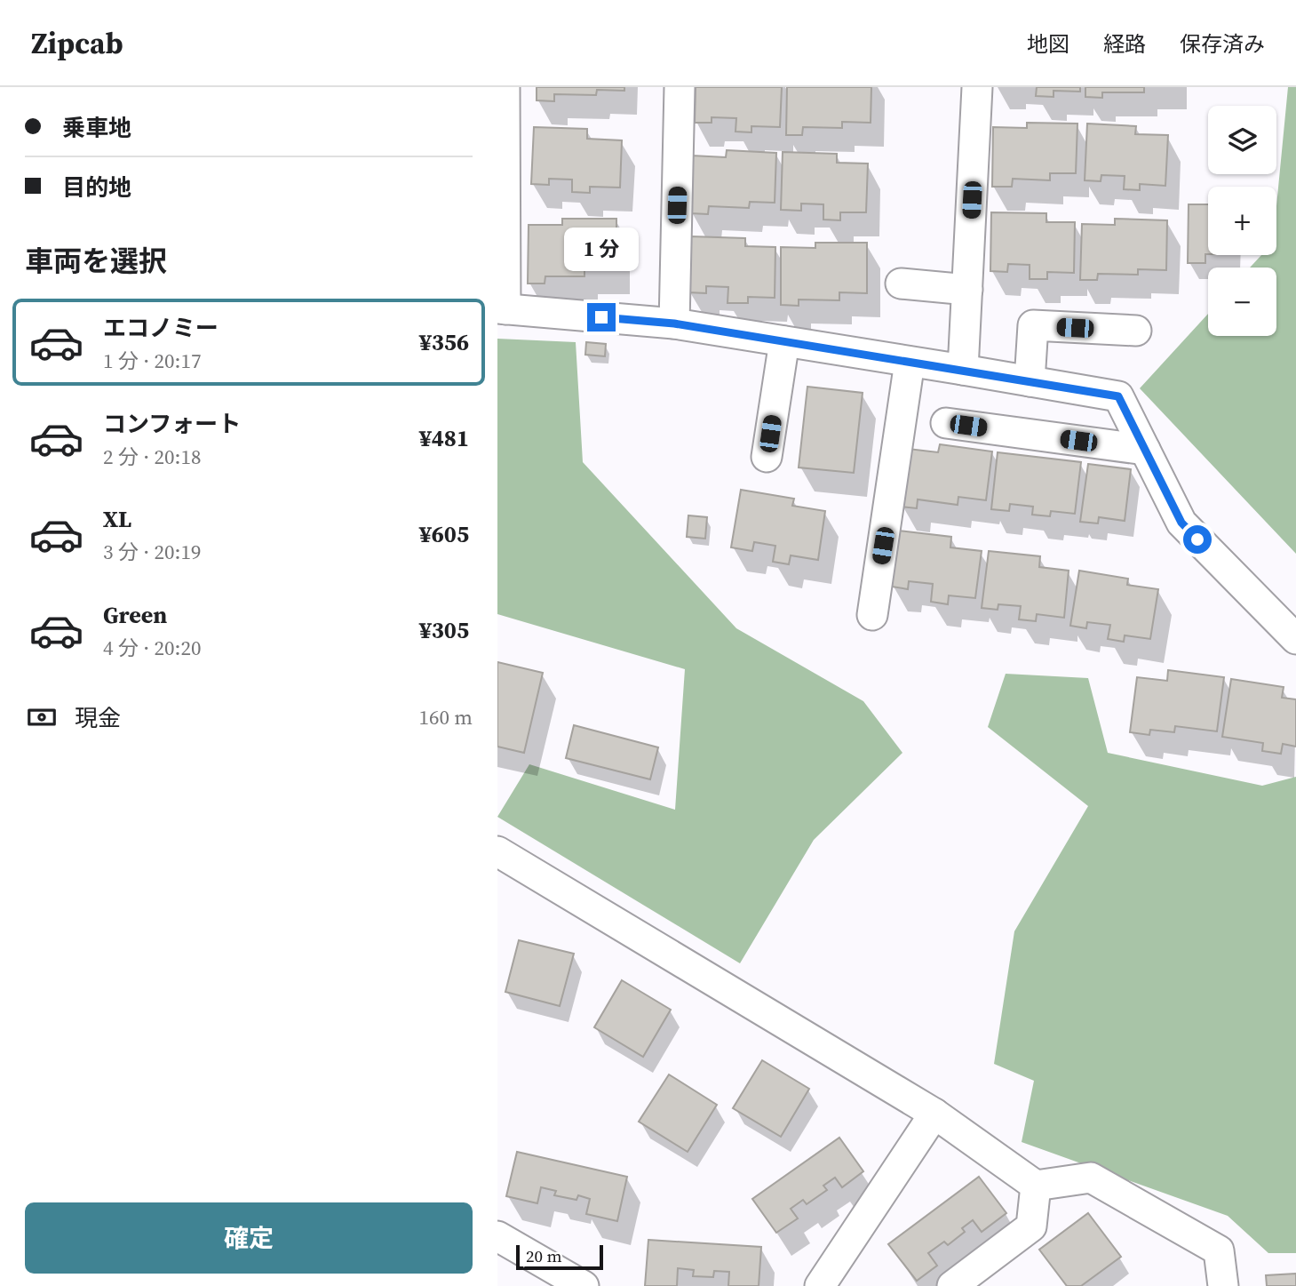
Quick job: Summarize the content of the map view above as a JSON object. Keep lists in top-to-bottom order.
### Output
{
  "scale_bar": "20 m",
  "page": {
    "header": "Zipcab",
    "nav": ["地図", "経路", "保存済み"],
    "banner": ["乗車地", "目的地"],
    "map_buttons": ["+", "−"],
    "heading": "車両を選択",
    "bubble": "1 分",
    "list": [
      {
        "name": "エコノミー",
        "note": "1 分 · 20:17",
        "value": "¥356"
      },
      {
        "name": "コンフォート",
        "note": "2 分 · 20:18",
        "value": "¥481"
      },
      {
        "name": "XL",
        "note": "3 分 · 20:19",
        "value": "¥605"
      },
      {
        "name": "Green",
        "note": "4 分 · 20:20",
        "value": "¥305"
      }
    ],
    "pay": ["現金", "160 m"],
    "buttons": "確定",
    "scale": "20 m"
  }
}
